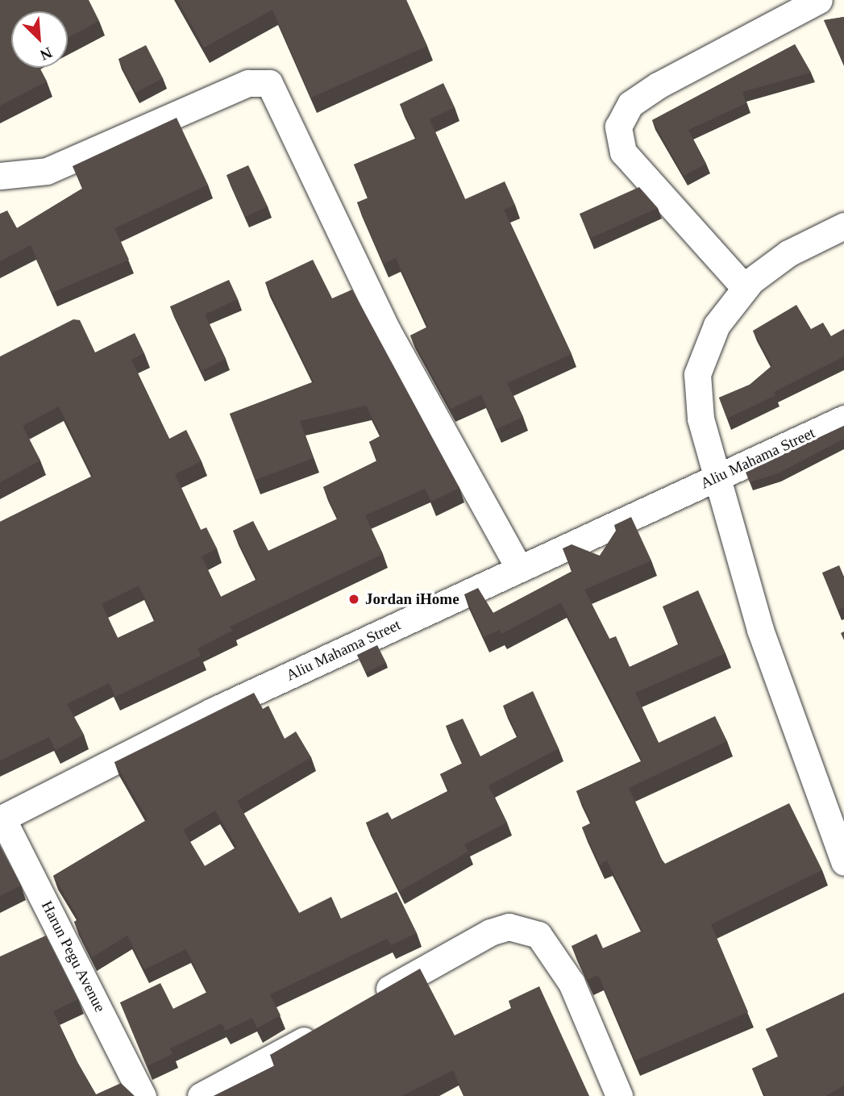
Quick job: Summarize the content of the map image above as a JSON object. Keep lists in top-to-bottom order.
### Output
{
  "streets": {
    "street": ["Aliu Mahama Street", "Harun Pegu Avenue"]
  },
  "crossings": [
    ["Aliu Mahama Street", "Harun Pegu Avenue"]
  ],
  "places": ["Jordan iHome"],
  "north": "bottom right"
}
